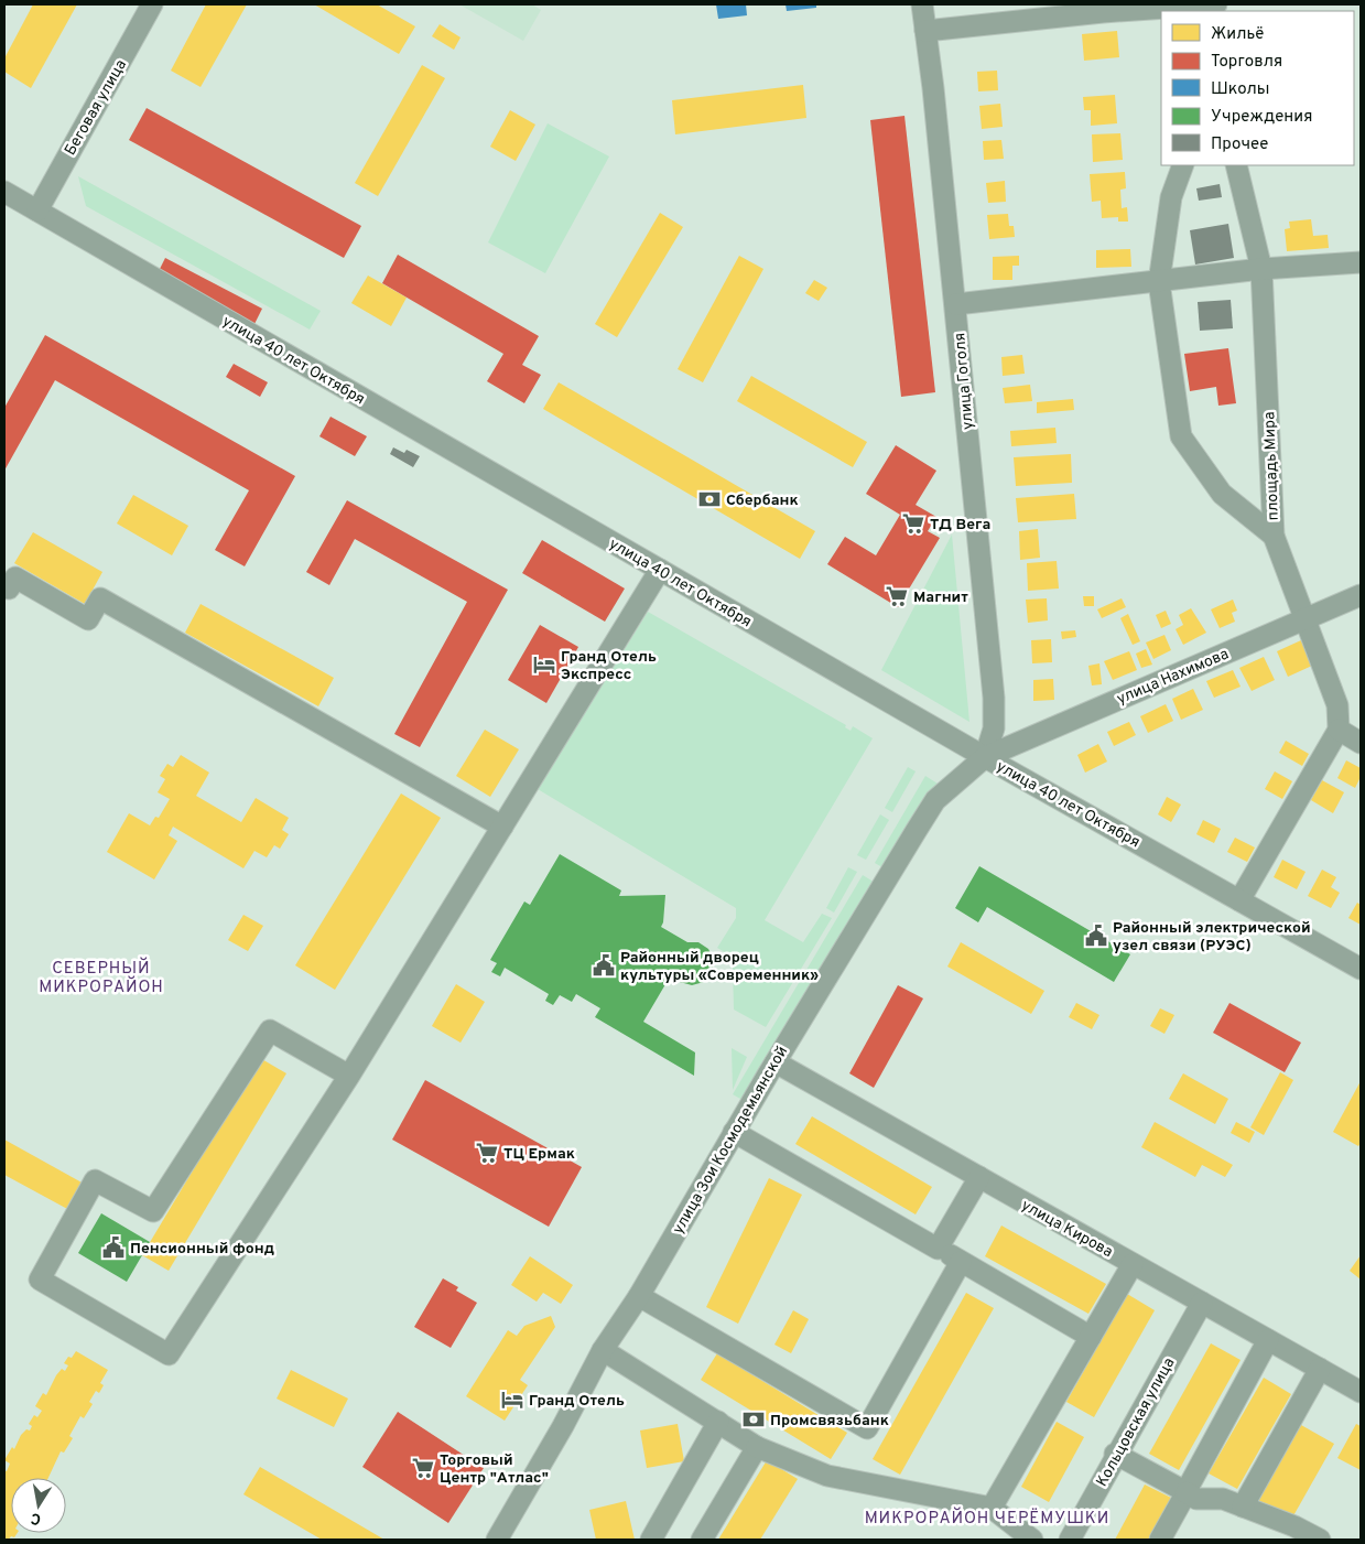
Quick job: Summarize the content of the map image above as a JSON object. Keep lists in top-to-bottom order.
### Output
{
  "streets": {
    "street": [
      "Беговая улица",
      "улица 40 лет Октября",
      "улица Гоголя",
      "площадь Мира",
      "улица Нахимова",
      "улица Зои Космодемьянской",
      "улица Кирова",
      "Кольцовская улица"
    ]
  },
  "crossings": [
    ["Беговая улица", "улица 40 лет Октября"],
    ["улица 40 лет Октября", "улица Гоголя"],
    ["улица 40 лет Октября", "улица Нахимова"],
    ["улица 40 лет Октября", "улица Зои Космодемьянской"],
    ["улица Гоголя", "улица Нахимова"],
    ["улица Гоголя", "улица Зои Космодемьянской"],
    ["улица Нахимова", "улица Зои Космодемьянской"],
    ["улица Зои Космодемьянской", "улица Кирова"],
    ["улица Кирова", "Кольцовская улица"]
  ],
  "districts": ["СЕВЕРНЫЙ МИКРОРАЙОН", "МИКРОРАЙОН ЧЕРЁМУШКИ"],
  "places": {
    "bank": ["Сбербанк", "Промсвязьбанк"],
    "supermarket": [
      "ТД Вега",
      "Магнит",
      "ТЦ Ермак",
      "Торговый Центр \"Атлас\""
    ],
    "hotel": ["Гранд Отель Экспресс", "Гранд Отель"],
    "public building": ["Районный электрической узел связи (РУЭС)", "Районный дворец культуры «Современник»", "Пенсионный фонд"]
  },
  "legend": [
    "Жильё",
    "Торговля",
    "Школы",
    "Учреждения",
    "Прочее"
  ],
  "north": "bottom"
}
